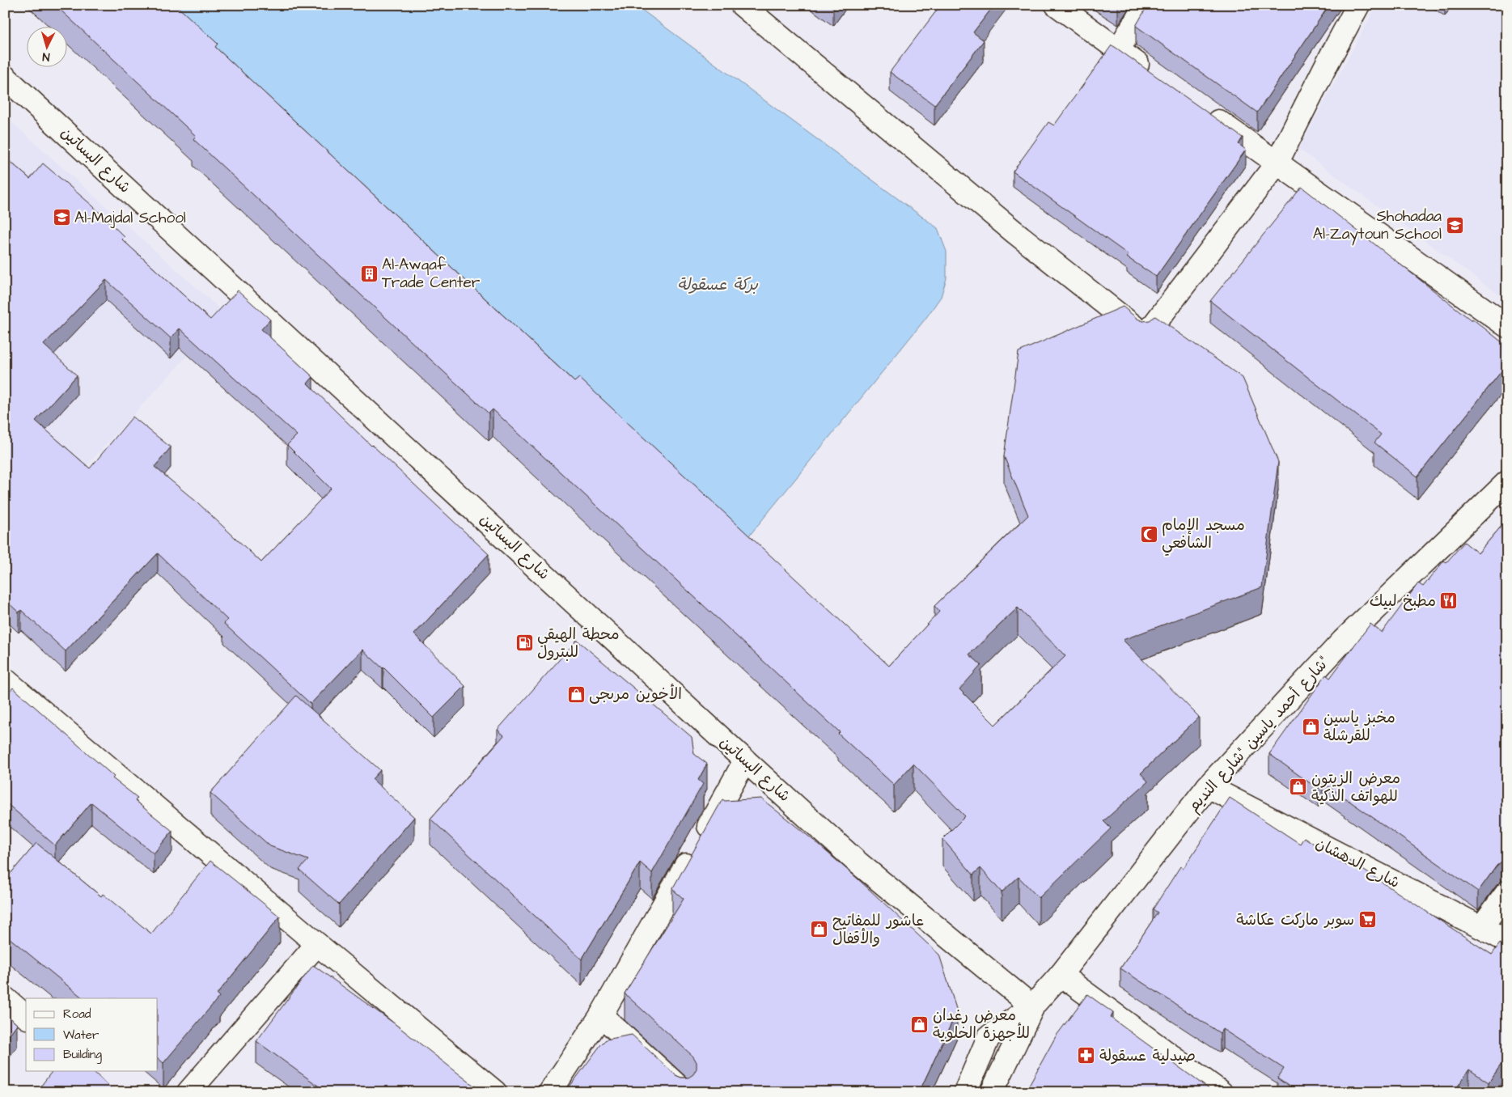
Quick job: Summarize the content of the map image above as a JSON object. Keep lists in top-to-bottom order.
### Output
{
  "streets": {
    "street": ["شارع البساتين", "شارع أحمد ياسين \"شارع النديم\"", "شارع الدهشان"]
  },
  "crossings": [
    ["شارع البساتين", "شارع أحمد ياسين \"شارع النديم\""],
    ["شارع أحمد ياسين \"شارع النديم\"", "شارع الدهشان"]
  ],
  "water": ["بركة عسقولة"],
  "places": {
    "school or university": ["Al-Majdal School", "Shohadaa Al-Zaytoun School"],
    "building": ["Al-Awqaf Trade Center"],
    "mosque": ["مسجد الإمام الشافعي"],
    "restaurant": ["مطبخ لبيك"],
    "fuel station": ["محطة الهيقي للبترول"],
    "shop": [
      "الأخوين مرىجى",
      "مخبز ياسين للقرشلة",
      "معرض الزيتون للهواتف الذكية",
      "عاشور للمفاتيح والأقفال",
      "معرض رغدان للأجهزة الخلوية"
    ],
    "supermarket": ["سوبر ماركت عكاشة"],
    "pharmacy": ["صيدلية عسقولة"]
  },
  "legend": ["Road", "Water", "Building"],
  "north": "bottom"
}
